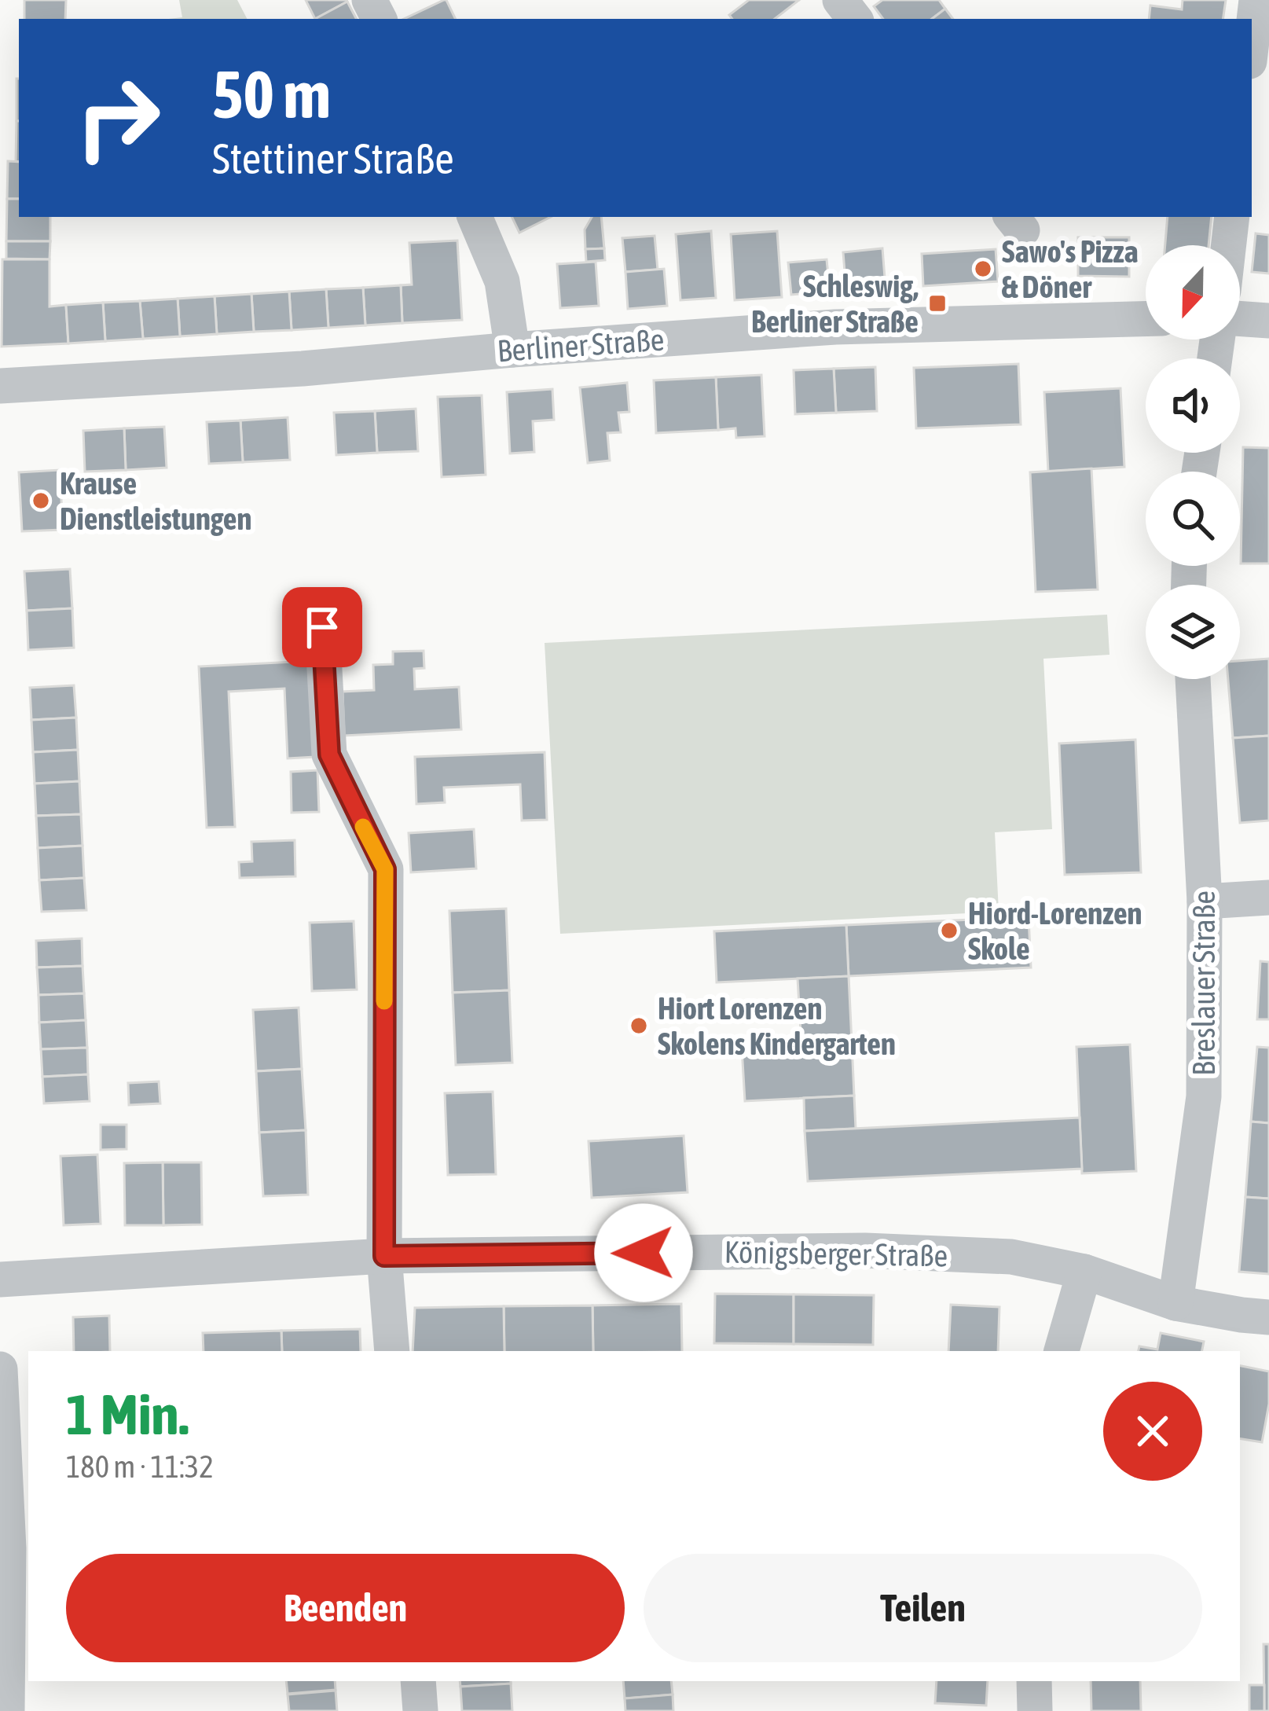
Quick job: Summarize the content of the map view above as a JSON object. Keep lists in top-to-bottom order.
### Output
{
  "streets": {
    "street": ["Berliner Straße", "Breslauer Straße", "Königsberger Straße"]
  },
  "crossings": [
    ["Breslauer Straße", "Königsberger Straße"]
  ],
  "places": {
    "other": [
      "Sawo's Pizza & Döner",
      "Krause Dienstleistungen",
      "Hiord-Lorenzen Skole",
      "Hiort Lorenzen Skolens Kindergarten"
    ],
    "transit": ["Schleswig, Berliner Straße"]
  },
  "north": "bottom",
  "page": {
    "turn": ["50 m", "Stettiner Straße"],
    "heading": ["1 Min.", "180 m · 11:32"],
    "buttons": ["Beenden", "Teilen"]
  }
}
